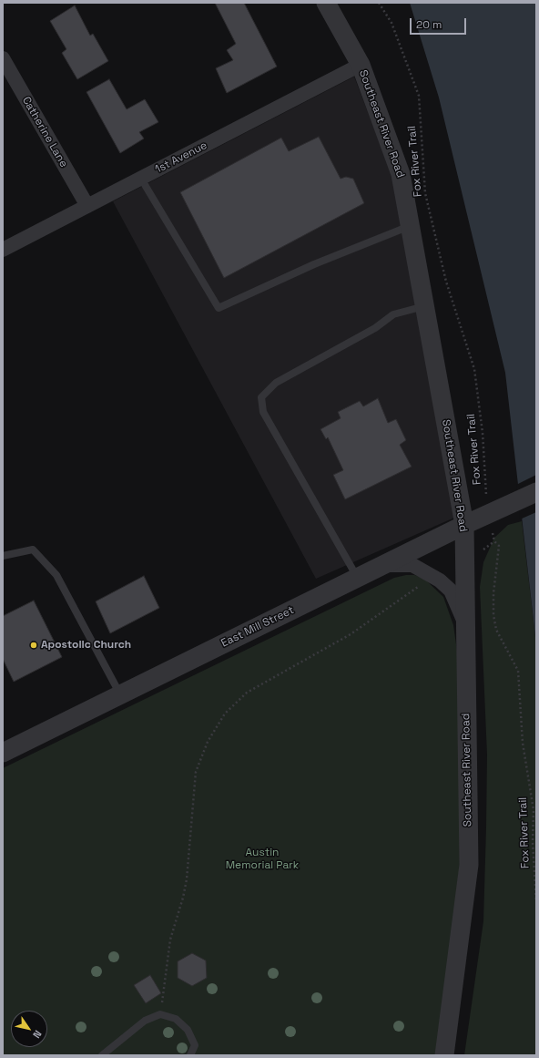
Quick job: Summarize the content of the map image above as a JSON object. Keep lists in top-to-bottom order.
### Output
{
  "streets": {
    "street": [
      "Southeast River Road",
      "Catherine Lane",
      "1st Avenue",
      "East Mill Street"
    ],
    "path": ["Fox River Trail"]
  },
  "crossings": [
    ["Southeast River Road", "1st Avenue"],
    ["Southeast River Road", "East Mill Street"],
    ["Catherine Lane", "1st Avenue"],
    ["Fox River Trail", "East Mill Street"]
  ],
  "parks": ["Austin Memorial Park"],
  "places": ["Apostolic Church"],
  "scale_bar": "20 m",
  "north": "bottom right"
}
